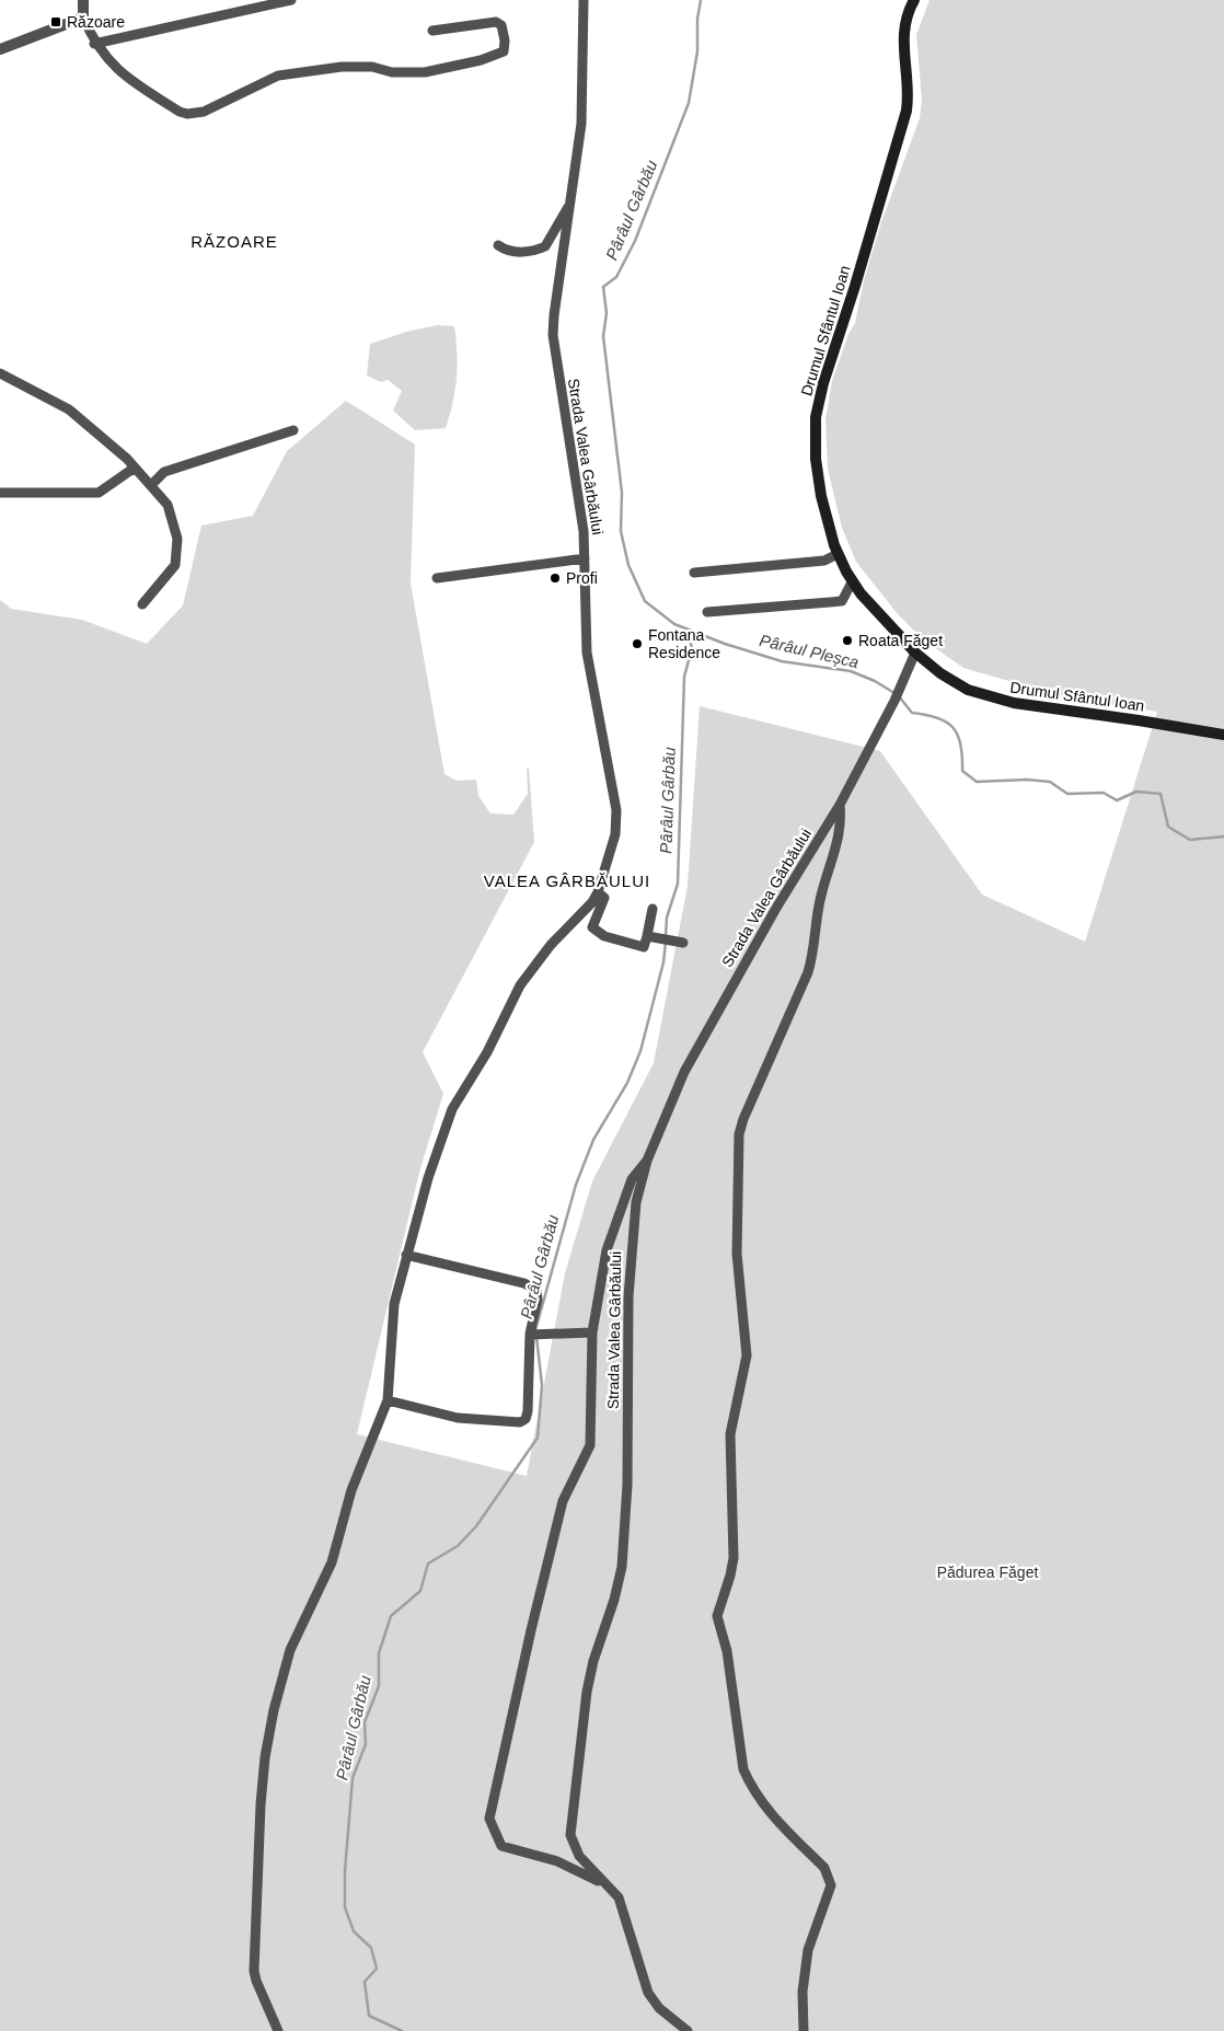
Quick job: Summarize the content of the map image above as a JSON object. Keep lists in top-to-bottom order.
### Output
{
  "streets": {
    "main road": ["Drumul Sfântul Ioan"],
    "street": ["Strada Valea Gârbăului"]
  },
  "crossings": [
    ["Drumul Sfântul Ioan", "Strada Valea Gârbăului"]
  ],
  "districts": ["RĂZOARE", "VALEA GÂRBĂULUI"],
  "water": ["Pârâul Gârbău", "Pârâul Pleșca"],
  "parks": ["Pădurea Făget"],
  "places": {
    "transit": ["Răzoare"],
    "other": ["Profi", "Roata Făget", "Fontana Residence"]
  }
}
